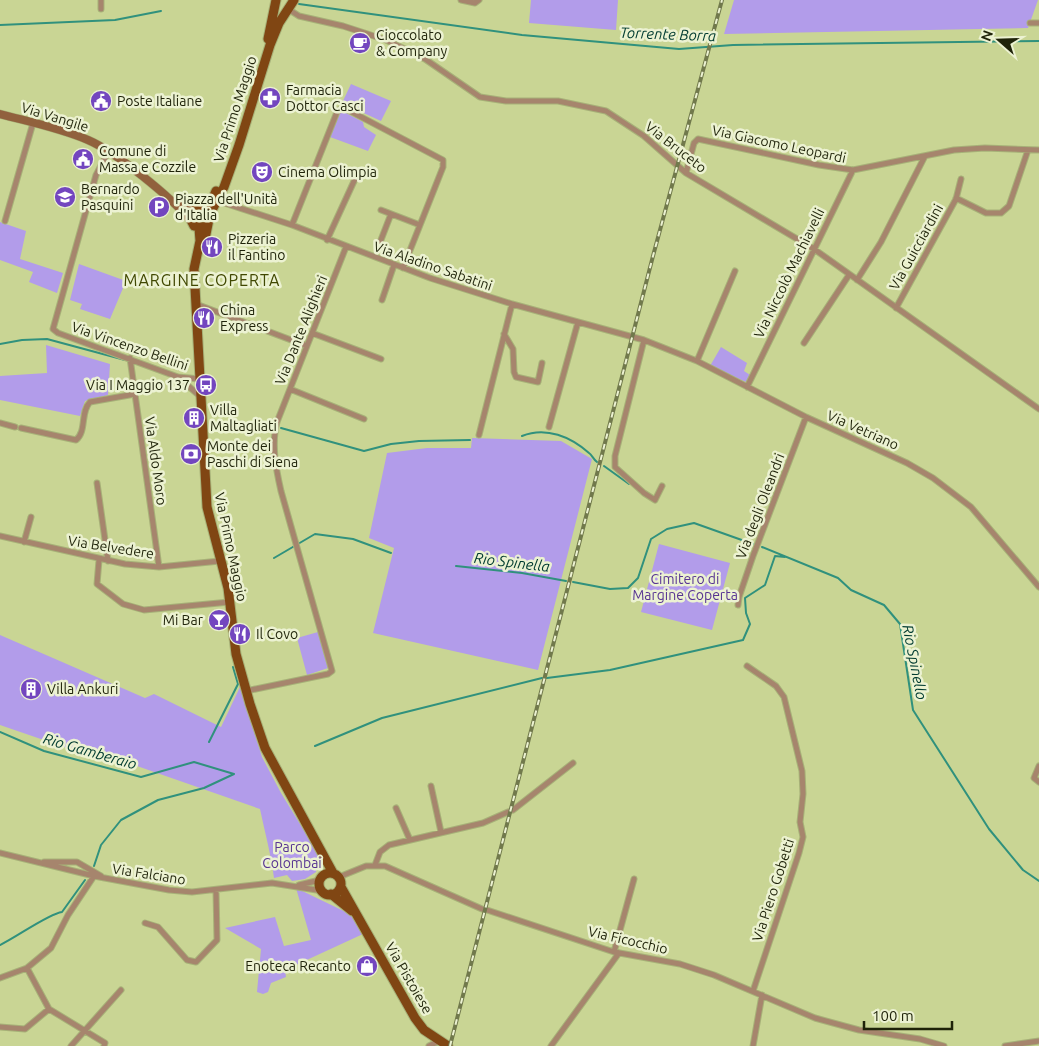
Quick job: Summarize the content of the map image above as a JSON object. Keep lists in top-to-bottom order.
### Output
{
  "streets": {
    "main road": ["Via Primo Maggio", "Via Pistoiese"],
    "street": [
      "Via Vangile",
      "Via Giacomo Leopardi",
      "Via Bruceto",
      "Via Guicciardini",
      "Via Aladino Sabatini",
      "Via Niccolò Machiavelli",
      "Via Dante Alighieri",
      "Via Vincenzo Bellini",
      "Via Vetriano",
      "Via Aldo Moro",
      "Via degli Oleandri",
      "Via Belvedere",
      "Via Falciano",
      "Via Piero Gobetti",
      "Via Ficocchio"
    ]
  },
  "crossings": [
    ["Via Primo Maggio", "Via Bruceto"],
    ["Via Primo Maggio", "Via Aladino Sabatini"],
    ["Via Primo Maggio", "Via Dante Alighieri"],
    ["Via Primo Maggio", "Via Vincenzo Bellini"],
    ["Via Primo Maggio", "Via Belvedere"],
    ["Via Primo Maggio", "Via Pistoiese"],
    ["Via Vangile", "Via Vincenzo Bellini"],
    ["Via Giacomo Leopardi", "Via Bruceto"],
    ["Via Giacomo Leopardi", "Via Guicciardini"],
    ["Via Giacomo Leopardi", "Via Niccolò Machiavelli"],
    ["Via Bruceto", "Via Guicciardini"],
    ["Via Bruceto", "Via Niccolò Machiavelli"],
    ["Via Aladino Sabatini", "Via Dante Alighieri"],
    ["Via Aladino Sabatini", "Via Vetriano"],
    ["Via Niccolò Machiavelli", "Via Vetriano"],
    ["Via Vincenzo Bellini", "Via Aldo Moro"],
    ["Via Vetriano", "Via degli Oleandri"],
    ["Via Aldo Moro", "Via Belvedere"],
    ["Via Falciano", "Via Pistoiese"],
    ["Via Piero Gobetti", "Via Ficocchio"]
  ],
  "districts": ["MARGINE COPERTA"],
  "water": [
    "Torrente Borra",
    "Rio Spinella",
    "Rio Spinello",
    "Rio Gamberaio"
  ],
  "parks": ["Cimitero di Margine Coperta", "Parco Colombai"],
  "places": {
    "cafe": ["Cioccolato & Company"],
    "pharmacy": ["Farmacia Dottor Casci"],
    "public building": ["Poste Italiane", "Comune di Massa e Cozzile"],
    "theatre": ["Cinema Olimpia"],
    "school or university": ["Bernardo Pasquini"],
    "parking": ["Piazza dell'Unità d'Italia"],
    "restaurant": ["Pizzeria il Fantino", "China Express", "Il Covo"],
    "bus stop": ["Via I Maggio 137"],
    "building": ["Villa Maltagliati", "Villa Ankuri"],
    "bank": ["Monte dei Paschi di Siena"],
    "bar": ["Mi Bar"],
    "shop": ["Enoteca Recanto"]
  },
  "scale_bar": "100 m",
  "north": "left"
}
